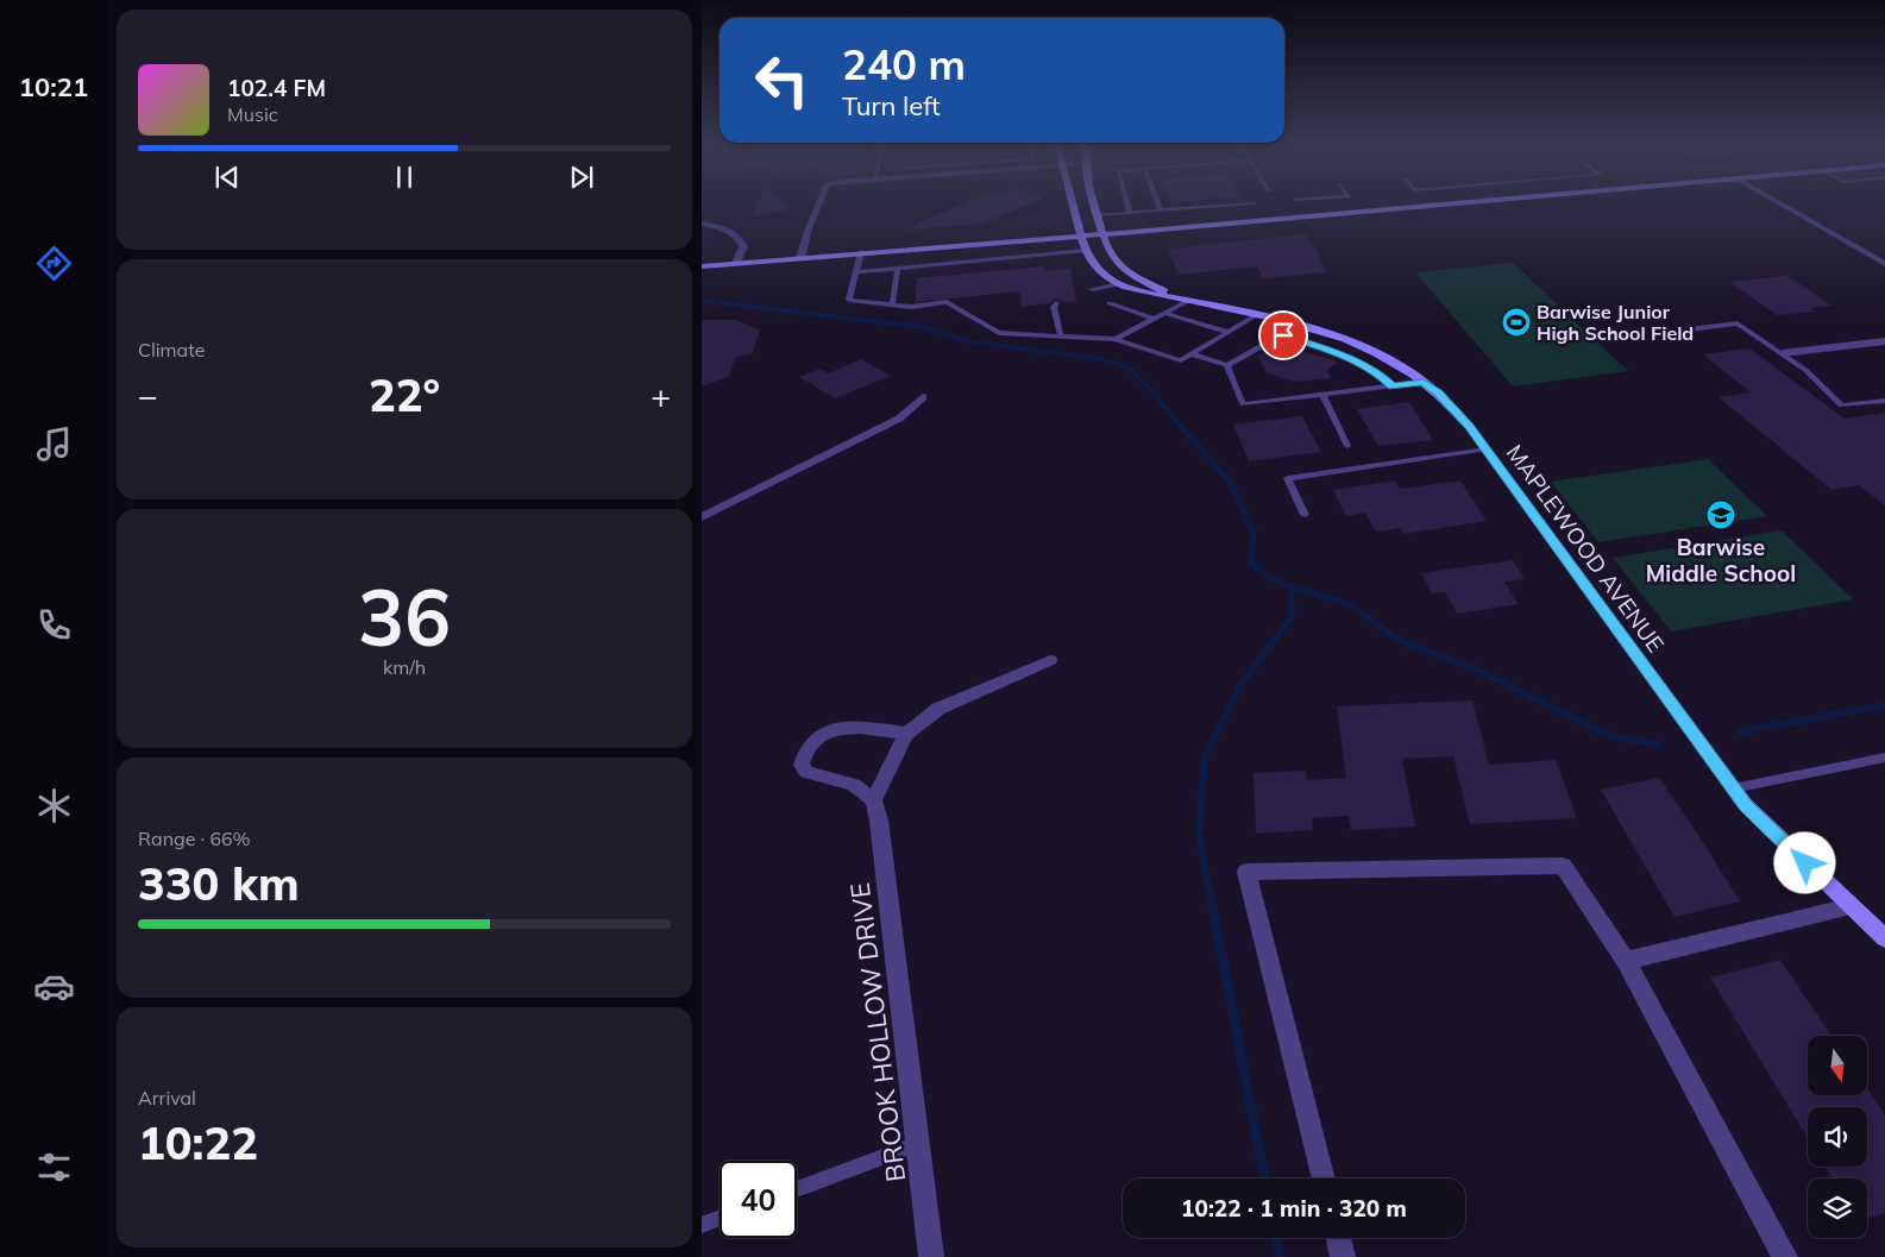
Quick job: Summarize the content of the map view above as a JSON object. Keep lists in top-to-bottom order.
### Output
{
  "streets": {
    "main road": ["MAPLEWOOD AVENUE"],
    "street": ["BROOK HOLLOW DRIVE"]
  },
  "places": {
    "sports": ["Barwise Junior High School Field"],
    "school or university": ["Barwise Middle School"]
  },
  "north": "bottom",
  "page": {
    "tabs": "10:21",
    "turn": ["240 m", "Turn left"],
    "song": ["102.4 FM", "Music"],
    "tile": [
      "Climate",
      ["36", "km/h"],
      ["Range · 66%", "330 km"],
      ["Arrival", "10:22"]
    ],
    "heat": ["−", "22°", "+"],
    "limit": "40",
    "trip": "10:22 · 1 min · 320 m"
  }
}
